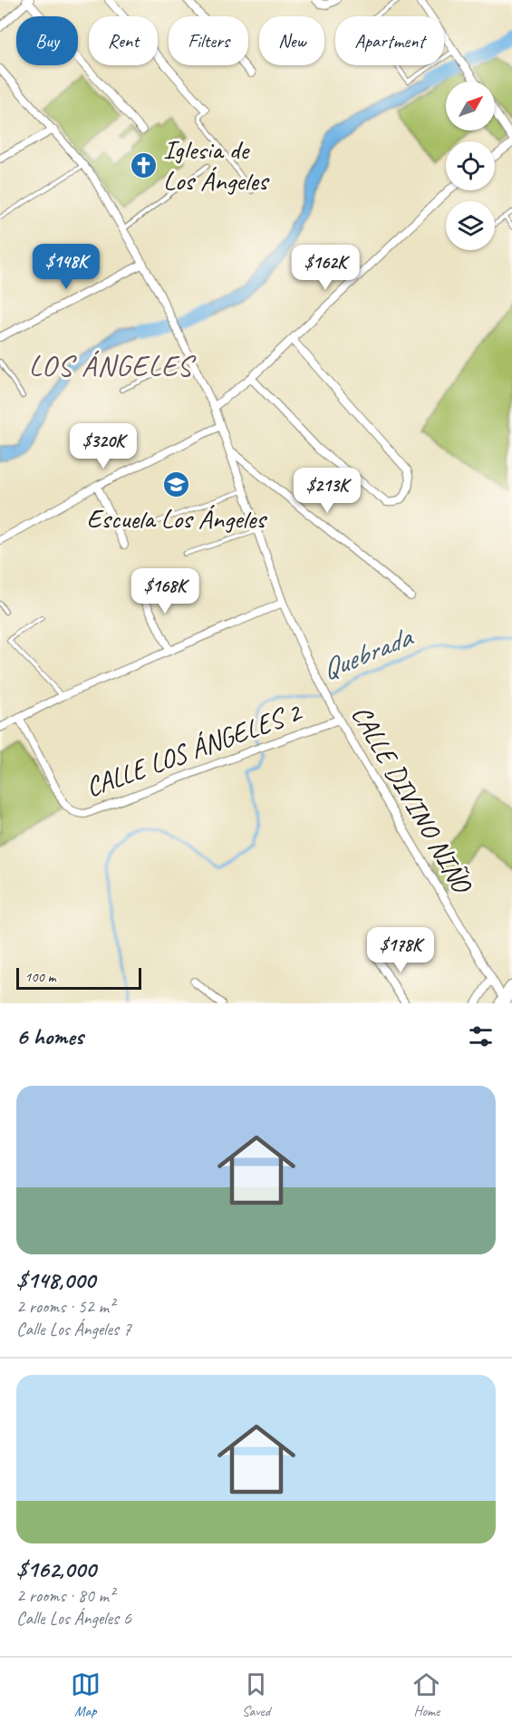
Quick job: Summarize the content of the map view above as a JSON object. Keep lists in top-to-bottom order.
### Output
{
  "streets": {
    "street": ["CALLE LOS ÁNGELES 2", "CALLE DIVINO NIÑO"]
  },
  "crossings": [
    ["CALLE LOS ÁNGELES 2", "CALLE DIVINO NIÑO"]
  ],
  "districts": ["LOS ÁNGELES"],
  "water": ["Quebrada"],
  "places": {
    "church": ["Iglesia de Los Ángeles"],
    "school or university": ["Escuela Los Ángeles"]
  },
  "scale_bar": "100 m",
  "north": "top right",
  "page": {
    "chip": [
      "Buy",
      "Rent",
      "Filters",
      "New",
      "Apartment"
    ],
    "price": [
      "$148K",
      "$162K",
      "$320K",
      "$213K",
      "$168K",
      "$178K"
    ],
    "scale": "100 m",
    "heading": "6 homes",
    "list": [
      {
        "name": "$148,000",
        "note": "2 rooms · 52 m² · Calle Los Ángeles 7"
      },
      {
        "name": "$162,000",
        "note": "2 rooms · 80 m² · Calle Los Ángeles 6"
      }
    ],
    "tabs": ["Map", "Saved", "Home"]
  }
}
